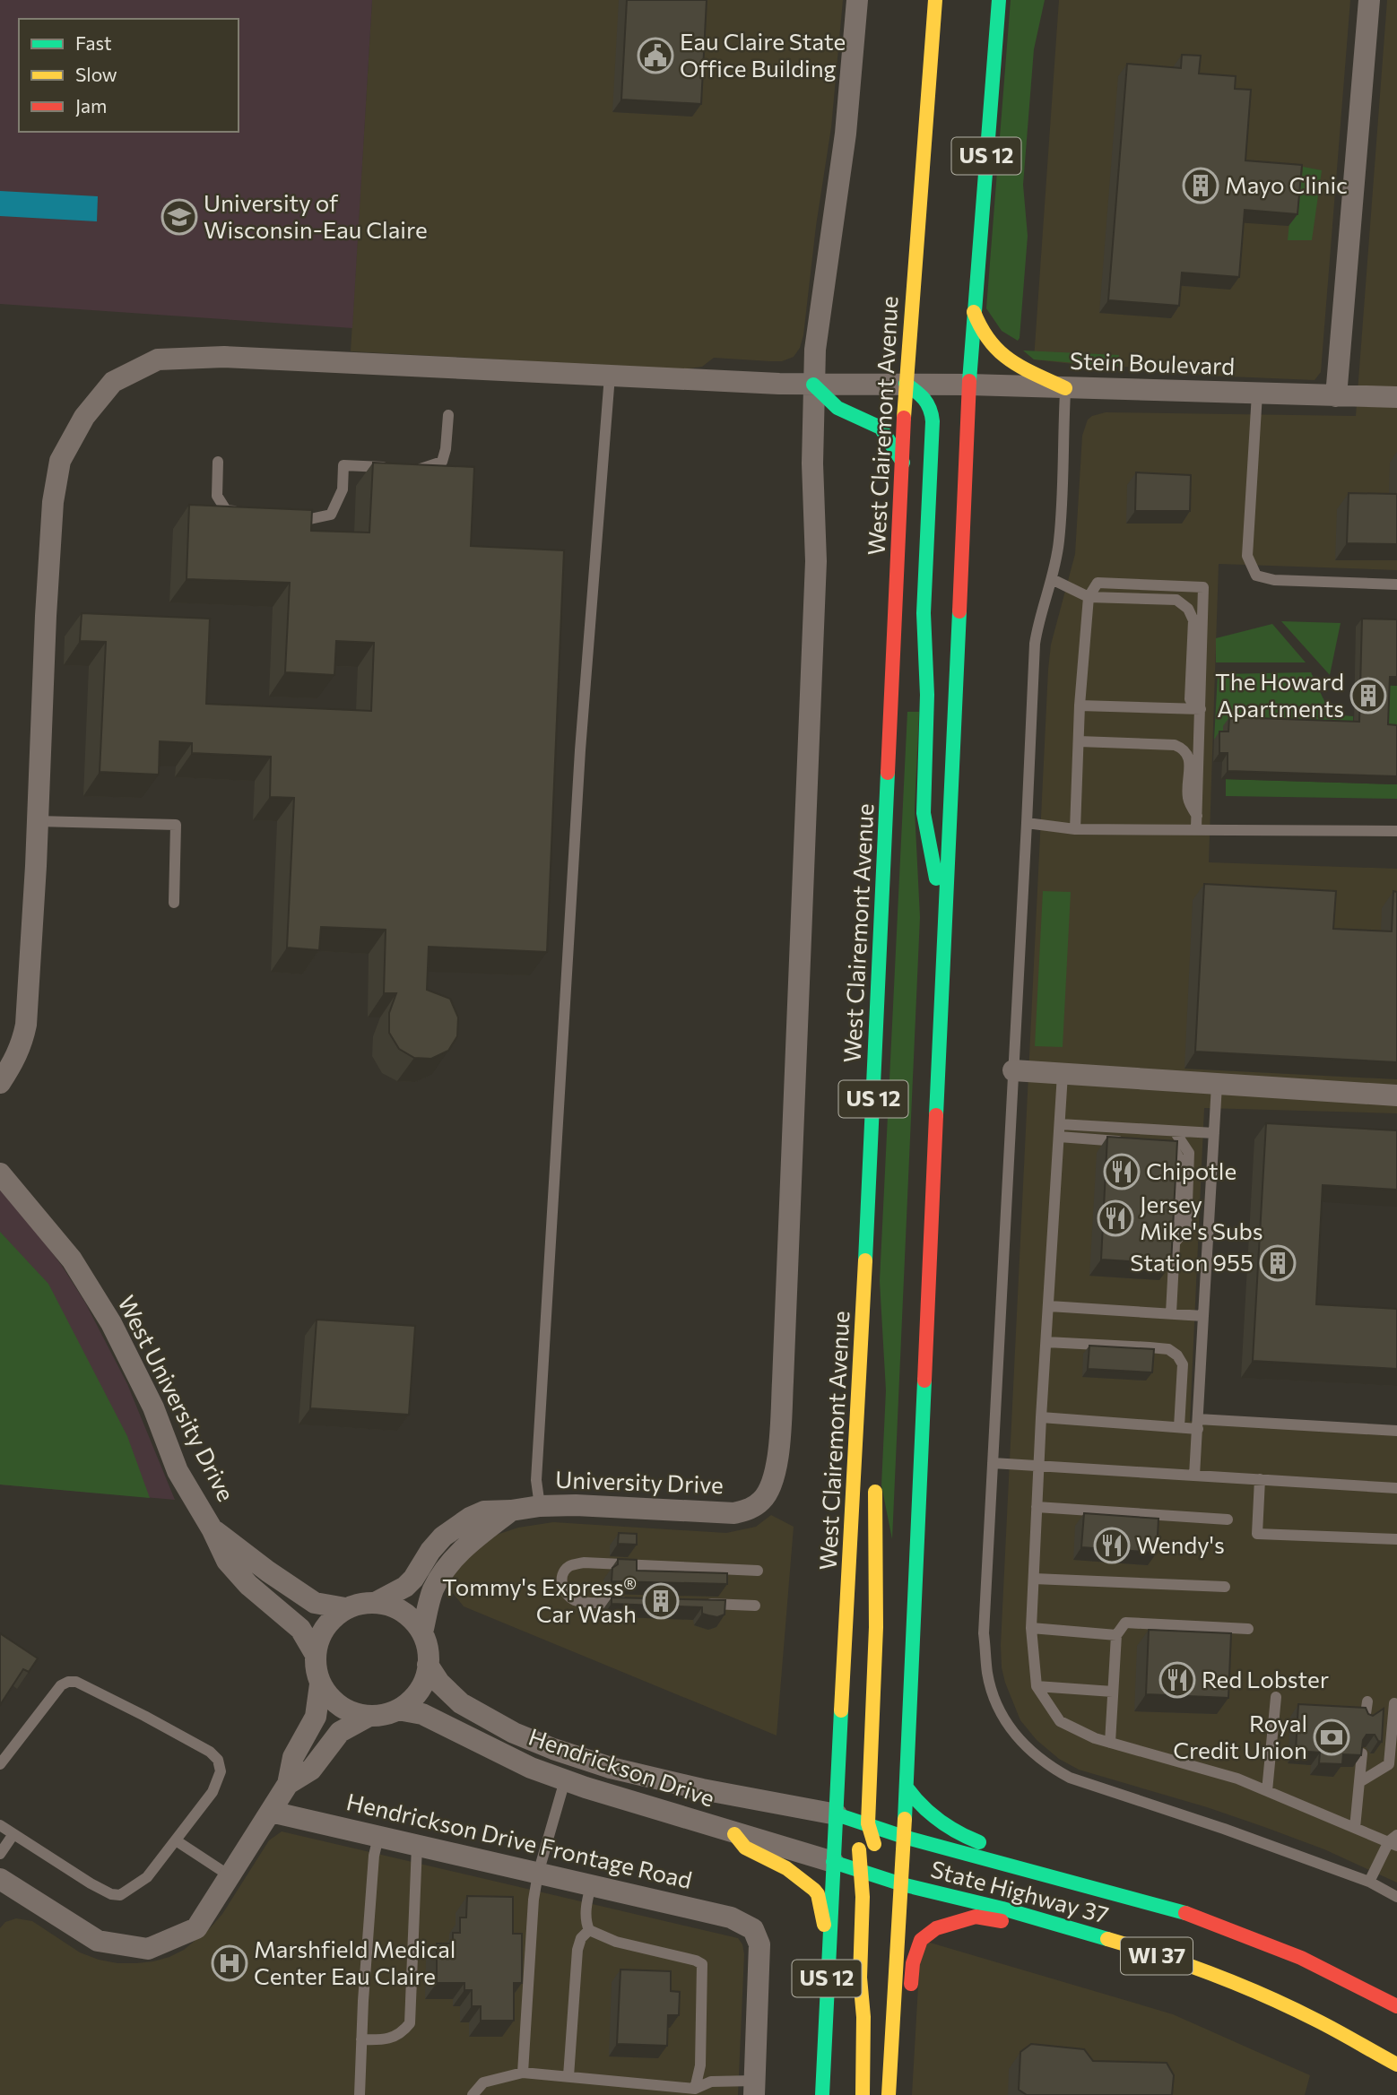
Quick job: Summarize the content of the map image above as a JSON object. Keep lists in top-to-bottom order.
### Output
{
  "streets": {
    "main road": [
      "US 12",
      "West Clairemont Avenue",
      "State Highway 37",
      "WI 37"
    ],
    "street": [
      "Stein Boulevard",
      "West University Drive",
      "University Drive",
      "Hendrickson Drive",
      "Hendrickson Drive Frontage Road"
    ]
  },
  "crossings": [
    ["US 12", "Stein Boulevard"],
    ["US 12", "State Highway 37"],
    ["Stein Boulevard", "West Clairemont Avenue"],
    ["Stein Boulevard", "University Drive"],
    ["West Clairemont Avenue", "Hendrickson Drive"],
    ["West Clairemont Avenue", "State Highway 37"],
    ["West University Drive", "University Drive"],
    ["West University Drive", "Hendrickson Drive"],
    ["University Drive", "Hendrickson Drive"],
    ["Hendrickson Drive", "State Highway 37"]
  ],
  "places": {
    "public building": ["Eau Claire State Office Building"],
    "building": [
      "Mayo Clinic",
      "The Howard Apartments",
      "Station 955",
      "Tommy's Express® Car Wash"
    ],
    "school or university": ["University of Wisconsin-Eau Claire"],
    "restaurant": [
      "Chipotle",
      "Jersey Mike's Subs",
      "Wendy's",
      "Red Lobster"
    ],
    "bank": ["Royal Credit Union"],
    "hospital": ["Marshfield Medical Center Eau Claire"]
  },
  "legend": ["Fast", "Slow", "Jam"]
}
